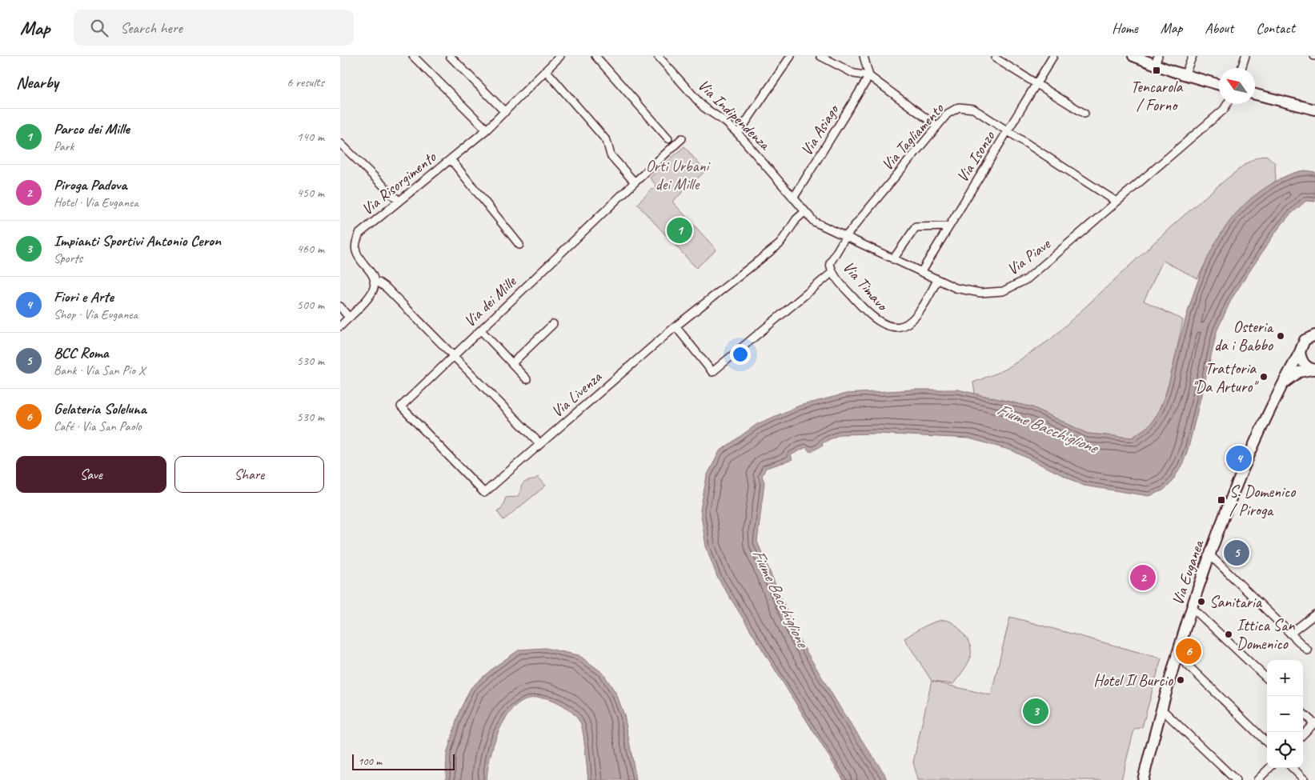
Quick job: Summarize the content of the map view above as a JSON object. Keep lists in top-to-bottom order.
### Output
{
  "streets": {
    "street": [
      "Via Indipendenza",
      "Via Asiago",
      "Via Tagliamento",
      "Via Isonzo",
      "Via Risorgimento",
      "Via Piave",
      "Via Timavo",
      "Via dei Mille",
      "Via Livenza",
      "Via Euganea"
    ]
  },
  "crossings": [
    ["Via Indipendenza", "Via Asiago"],
    ["Via Indipendenza", "Via Piave"],
    ["Via Indipendenza", "Via Livenza"],
    ["Via Tagliamento", "Via Isonzo"],
    ["Via Tagliamento", "Via Piave"],
    ["Via Tagliamento", "Via Timavo"],
    ["Via Isonzo", "Via Piave"],
    ["Via Piave", "Via Timavo"],
    ["Via Piave", "Via Livenza"],
    ["Via dei Mille", "Via Livenza"]
  ],
  "water": ["Fiume Bacchiglione"],
  "parks": ["Orti Urbani dei Mille"],
  "places": {
    "transit": ["Tencarola / Forno", "S. Domenico / Piroga"],
    "other": [
      "Osteria da i Babbo",
      "Trattoria \"Da Arturo\"",
      "Sanitaria",
      "Ittica San Domenico",
      "Hotel Il Burcio"
    ]
  },
  "scale_bar": "100 m",
  "north": "top left",
  "page": {
    "header": "Map",
    "search": "Search here",
    "nav": [
      "Home",
      "Map",
      "About",
      "Contact"
    ],
    "heading": ["Nearby", "6 results"],
    "list": [
      {
        "mark": "1",
        "name": "Parco dei Mille",
        "note": "Park",
        "value": "140 m"
      },
      {
        "mark": "2",
        "name": "Piroga Padova",
        "note": "Hotel · Via Euganea",
        "value": "450 m"
      },
      {
        "mark": "3",
        "name": "Impianti Sportivi Antonio Ceron",
        "note": "Sports",
        "value": "460 m"
      },
      {
        "mark": "4",
        "name": "Fiori e Arte",
        "note": "Shop · Via Euganea",
        "value": "500 m"
      },
      {
        "mark": "5",
        "name": "BCC Roma",
        "note": "Bank · Via San Pio X",
        "value": "530 m"
      },
      {
        "mark": "6",
        "name": "Gelateria Soleluna",
        "note": "Café · Via San Paolo",
        "value": "530 m"
      }
    ],
    "pins": [
      "1",
      "4",
      "5",
      "2",
      "6",
      "3"
    ],
    "buttons": ["Save", "Share"],
    "map_buttons": ["+", "−"],
    "scale": "100 m"
  }
}
